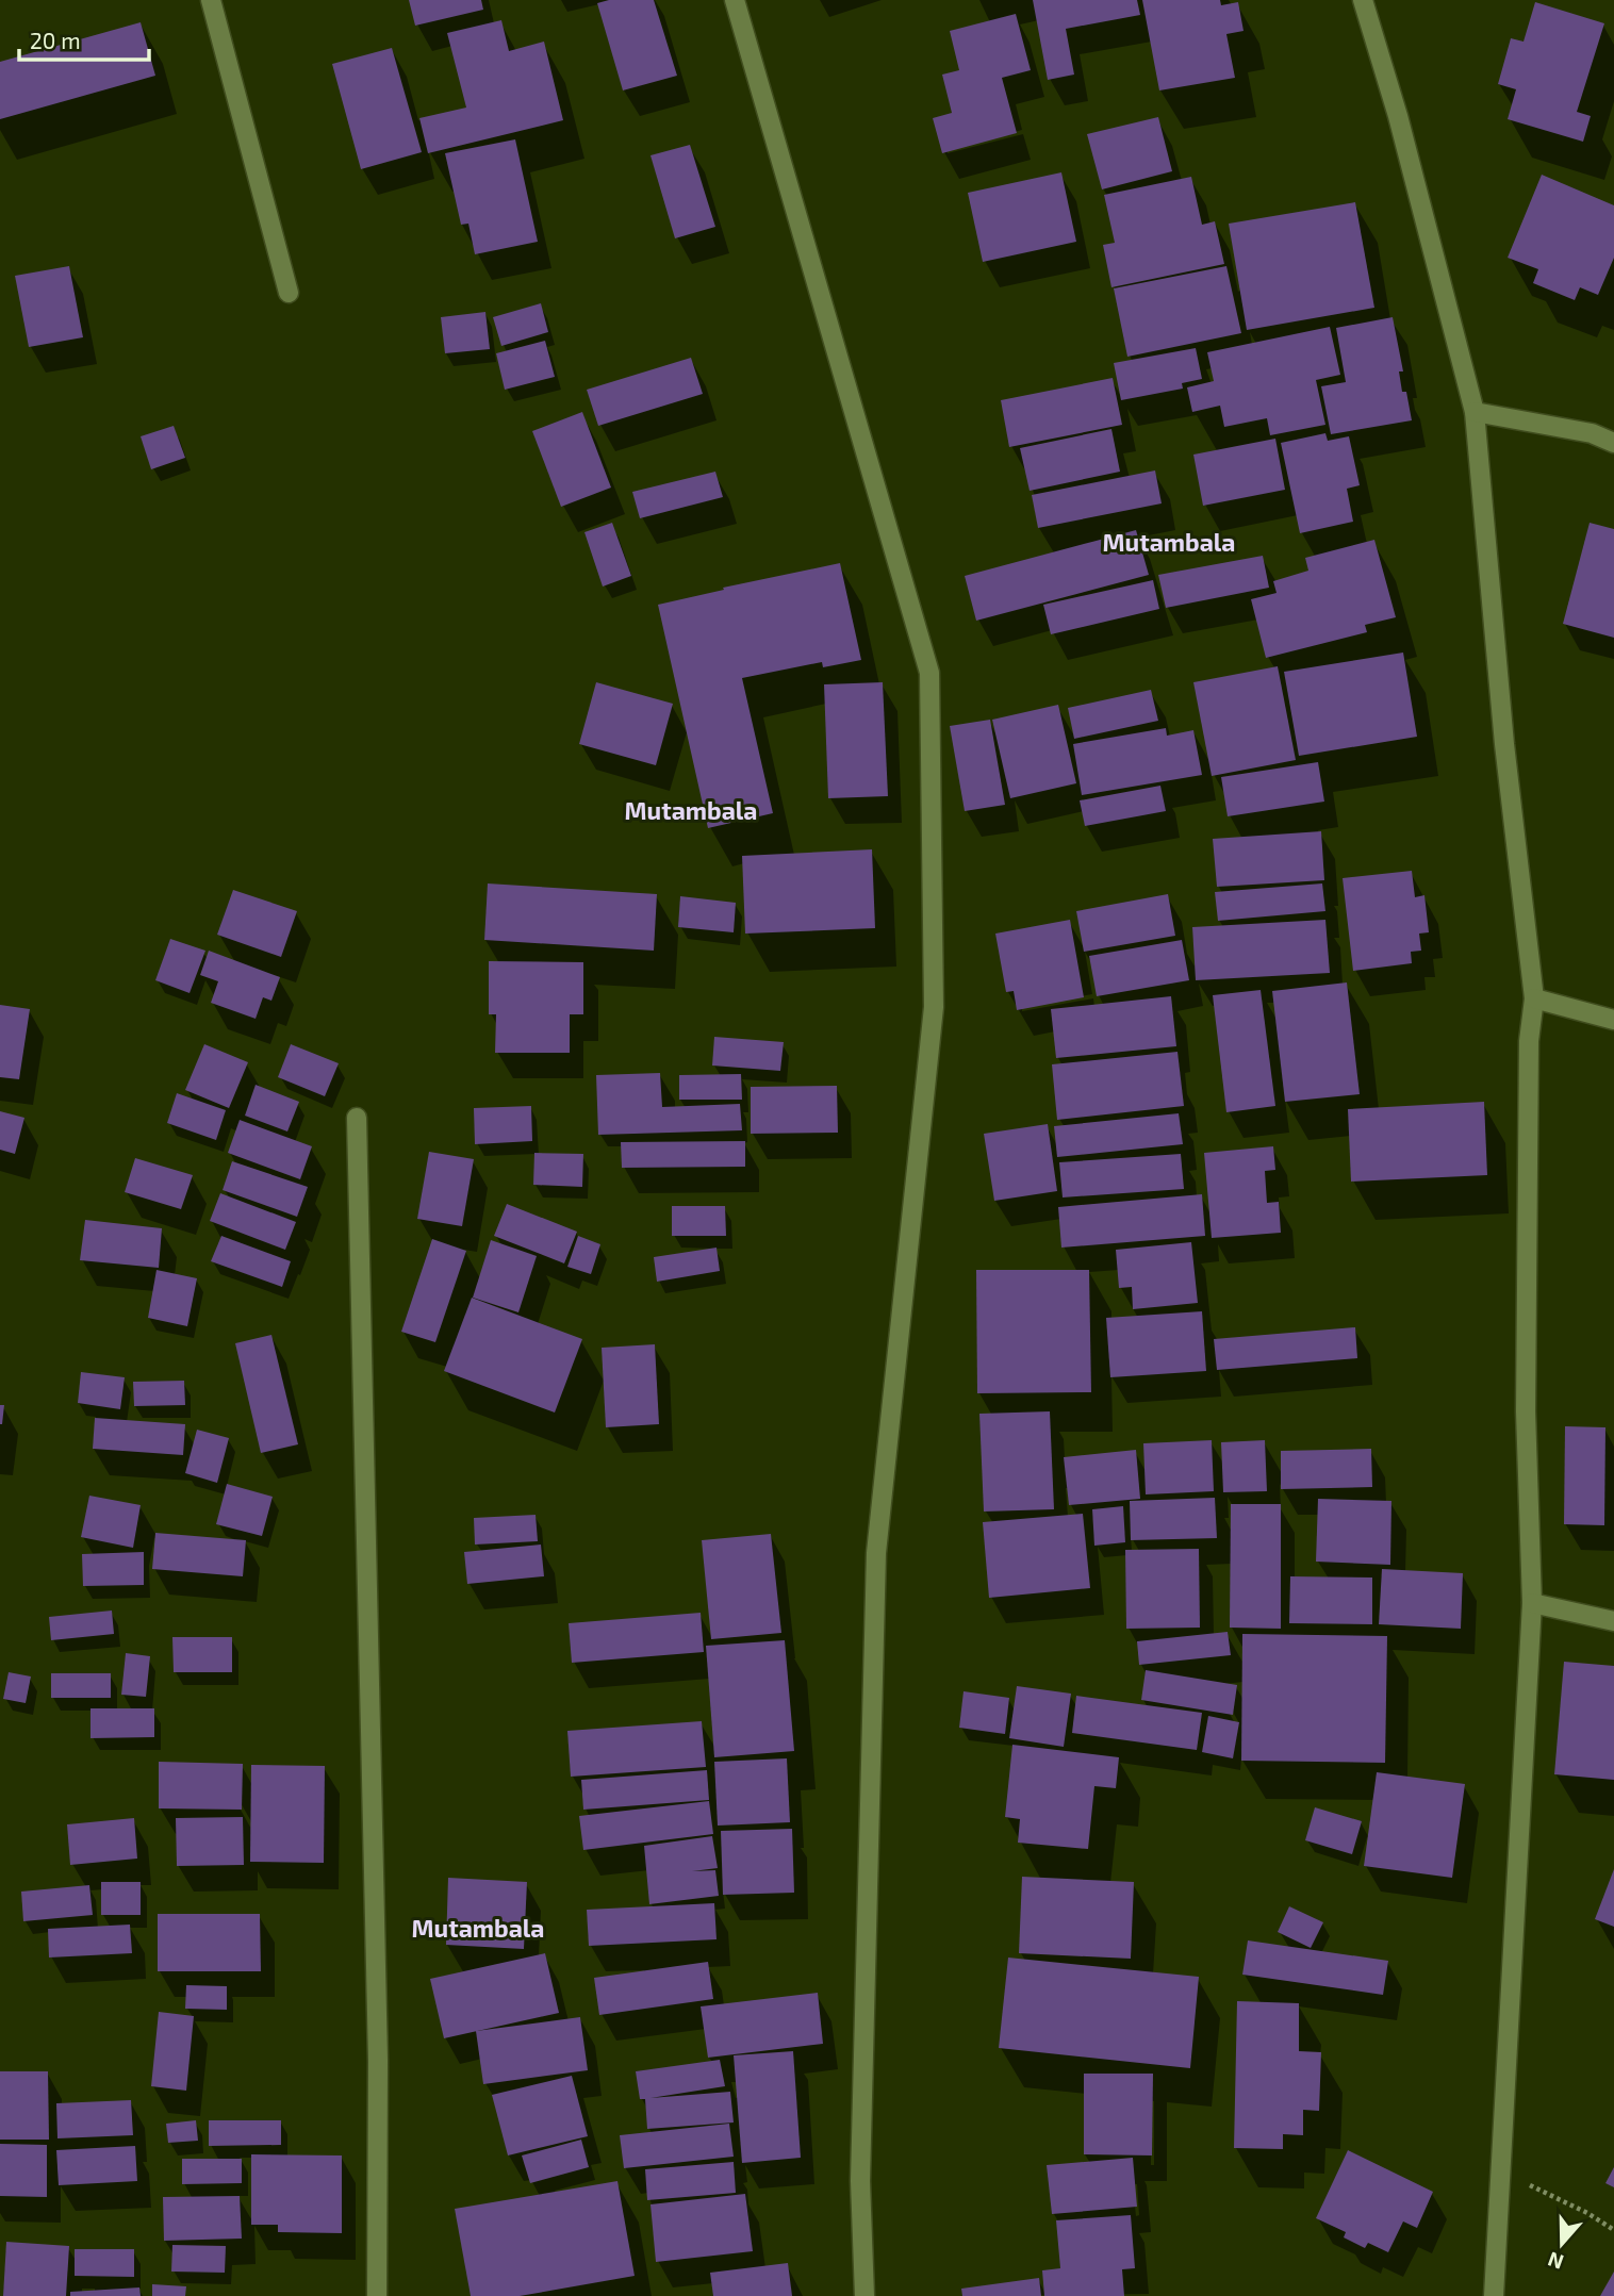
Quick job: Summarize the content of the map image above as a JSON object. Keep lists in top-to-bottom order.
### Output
{
  "districts": ["Mutambala", "Mutambala", "Mutambala"],
  "scale_bar": "20 m",
  "north": "bottom"
}
